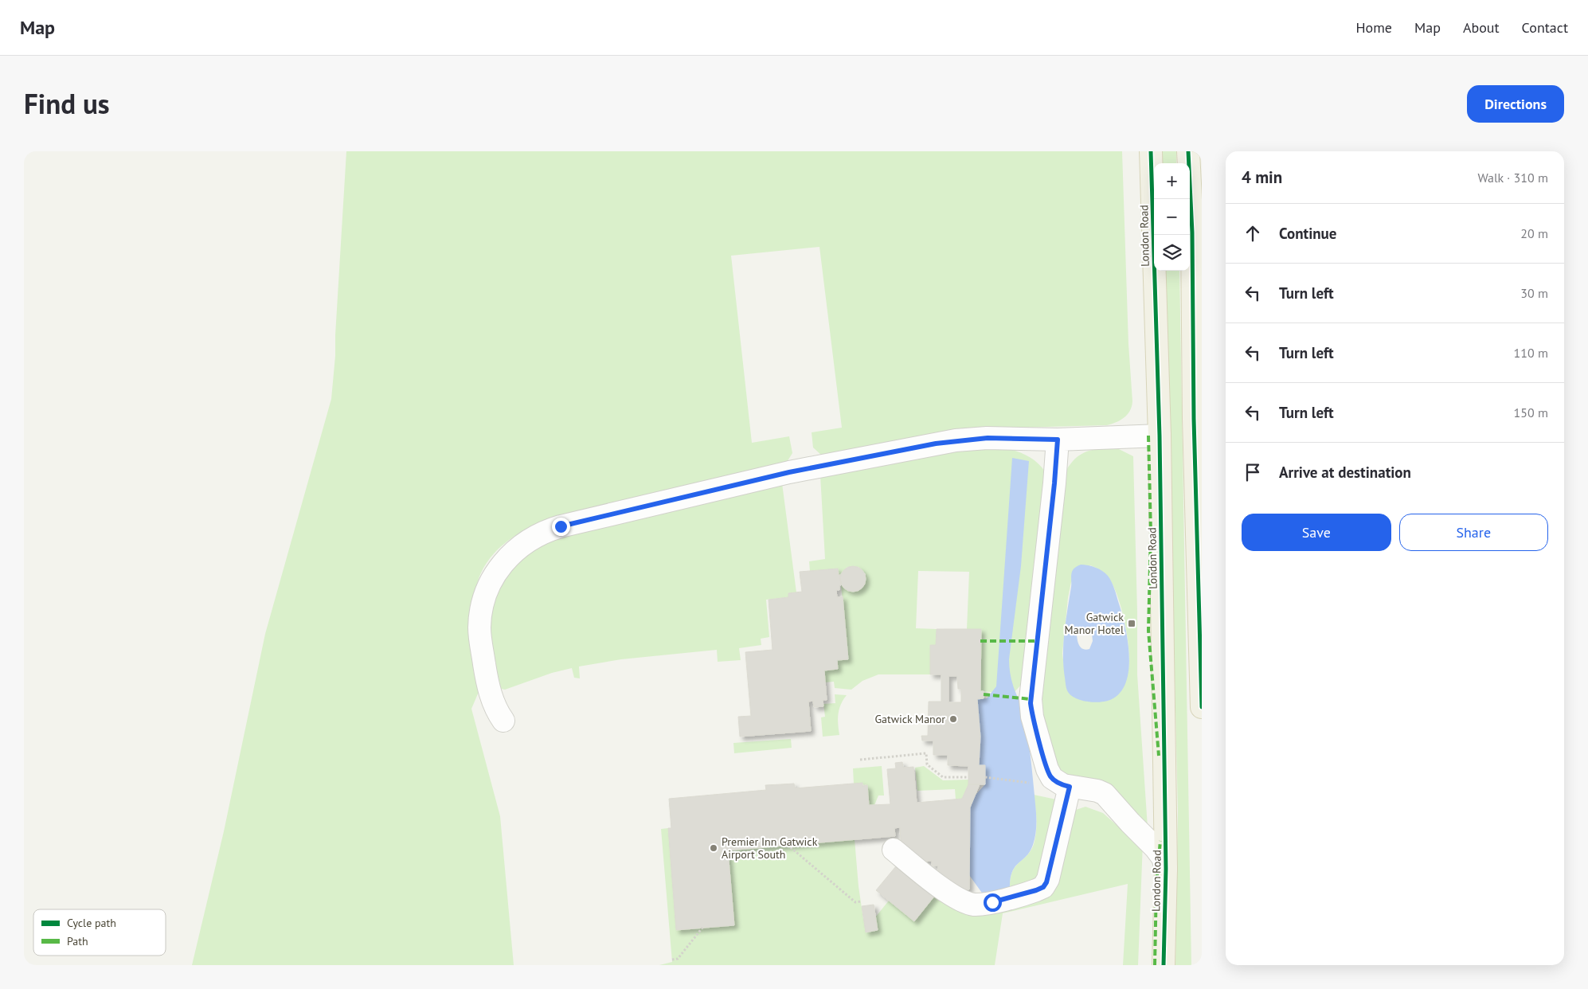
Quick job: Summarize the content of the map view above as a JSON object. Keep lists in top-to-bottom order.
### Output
{
  "streets": {
    "main road": ["London Road"]
  },
  "places": {
    "transit": ["Gatwick Manor Hotel"],
    "other": ["Gatwick Manor", "Premier Inn Gatwick Airport South"]
  },
  "legend": ["Cycle path", "Path"],
  "page": {
    "header": "Map",
    "nav": [
      "Home",
      "Map",
      "About",
      "Contact"
    ],
    "title": "Find us",
    "buttons": [
      "Directions",
      ["Save", "Share"]
    ],
    "heading": ["4 min", "Walk · 310 m"],
    "map_buttons": ["+", "−"],
    "list": [
      ["Continue", "20 m"],
      ["Turn left", "30 m"],
      ["Turn left", "110 m"],
      ["Turn left", "150 m"],
      "Arrive at destination"
    ]
  }
}
